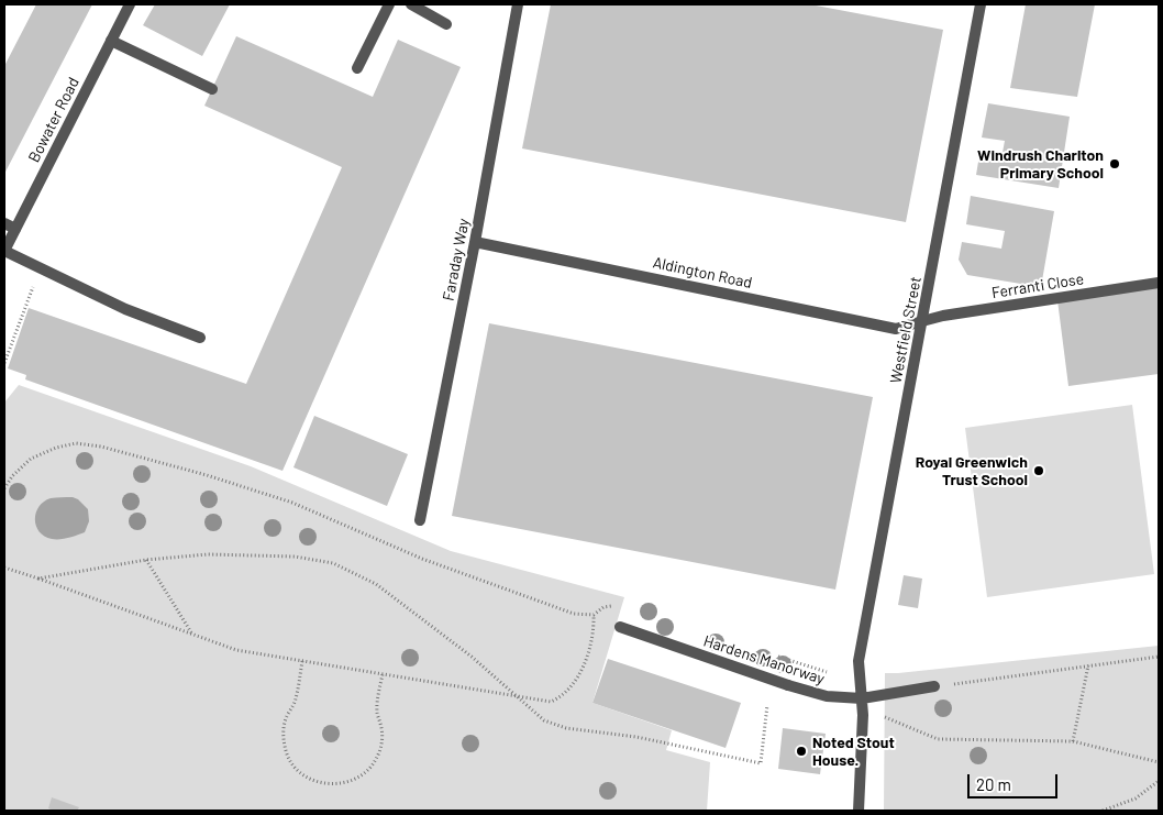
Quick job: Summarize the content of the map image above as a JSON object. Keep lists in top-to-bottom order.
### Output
{
  "streets": {
    "street": [
      "Bowater Road",
      "Faraday Way",
      "Aldington Road",
      "Ferranti Close",
      "Westfield Street",
      "Hardens Manorway"
    ]
  },
  "crossings": [
    ["Faraday Way", "Aldington Road"],
    ["Aldington Road", "Ferranti Close"],
    ["Aldington Road", "Westfield Street"],
    ["Ferranti Close", "Westfield Street"],
    ["Westfield Street", "Hardens Manorway"]
  ],
  "places": ["Windrush Charlton Primary School", "Royal Greenwich Trust School", "Noted Stout House."],
  "scale_bar": "20 m"
}
